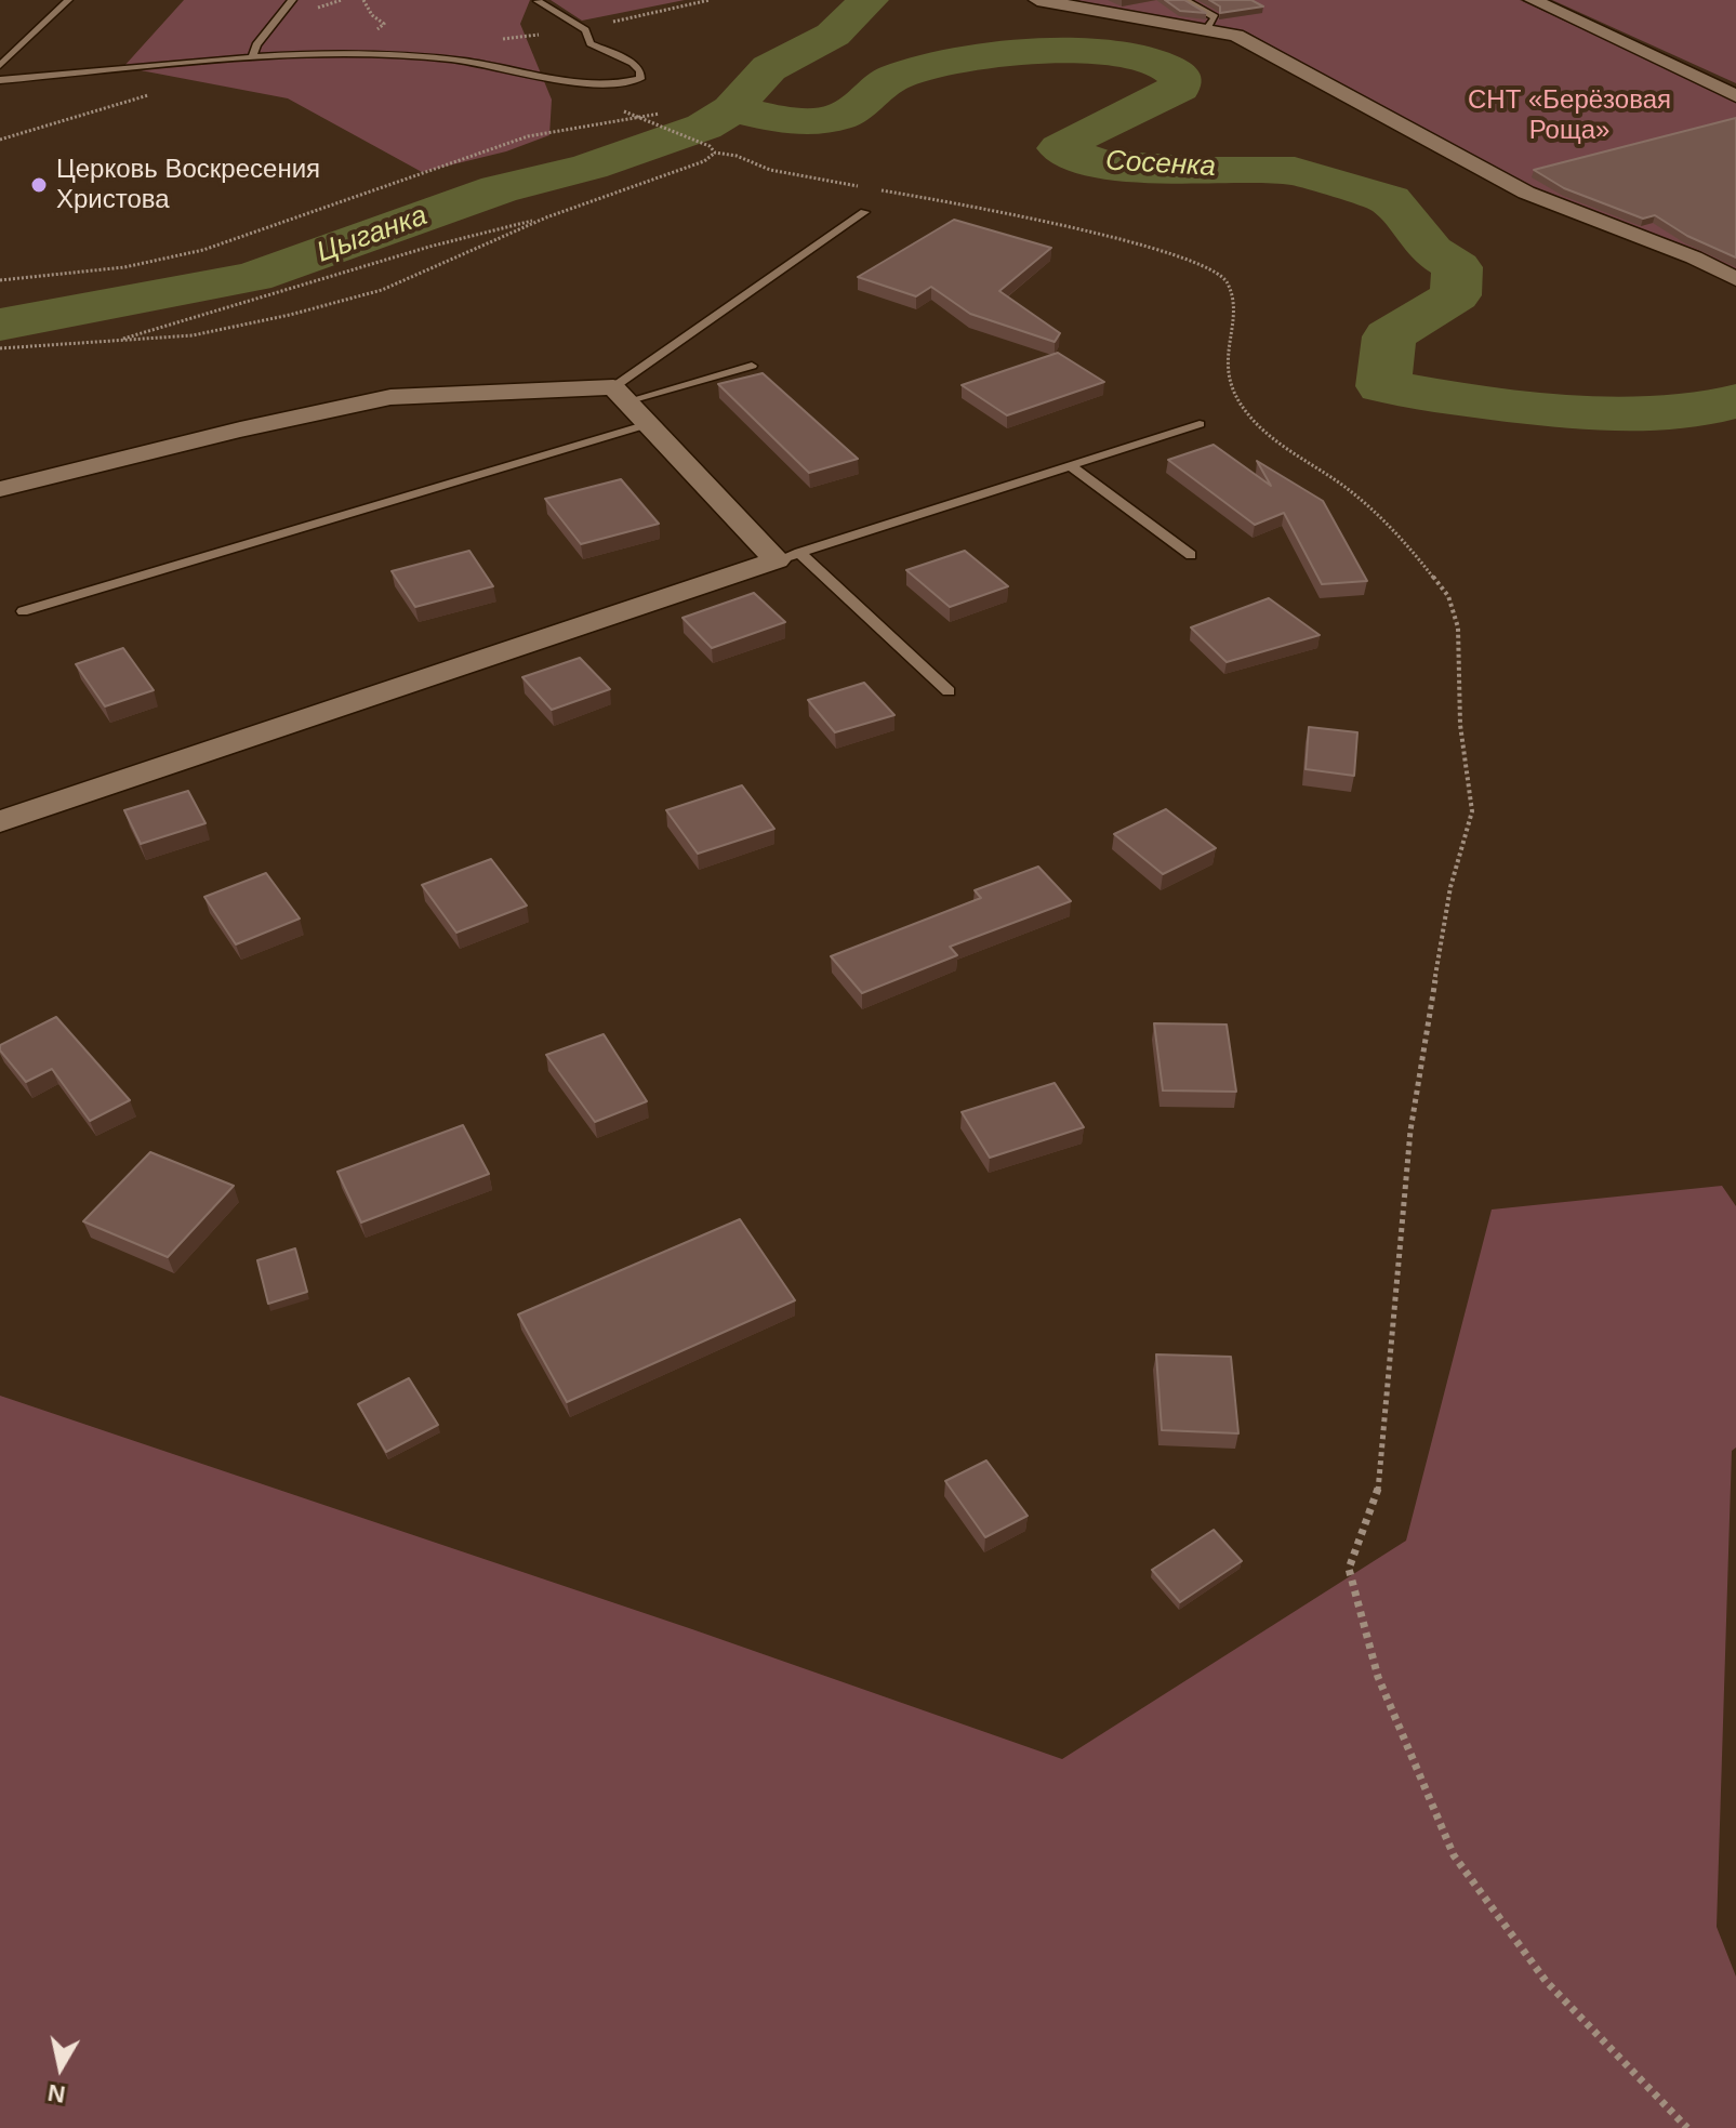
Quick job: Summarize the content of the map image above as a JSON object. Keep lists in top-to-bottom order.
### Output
{
  "water": ["Сосенка", "Цыганка"],
  "parks": ["СНТ «Берёзовая Роща»"],
  "places": ["Церковь Воскресения Христова"],
  "north": "bottom"
}
